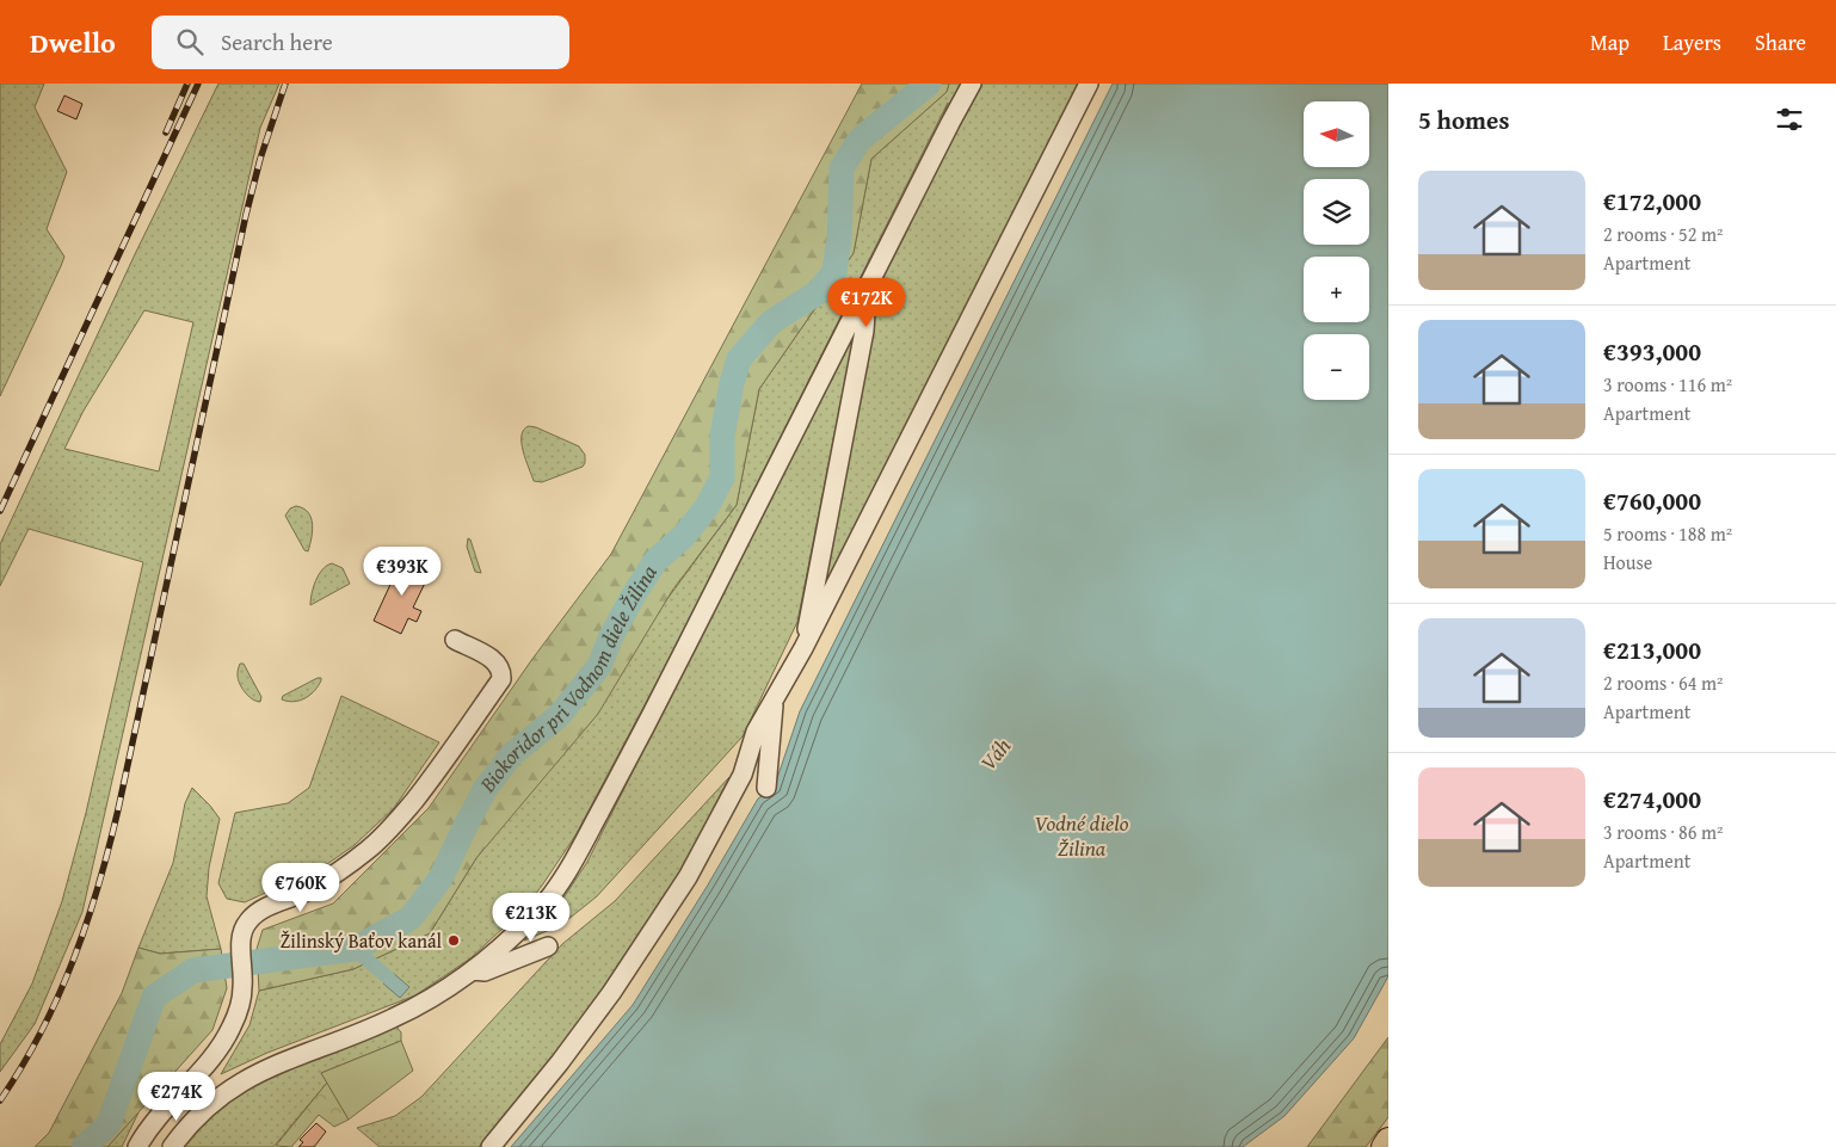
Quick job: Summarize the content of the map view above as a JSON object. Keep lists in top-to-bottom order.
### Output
{
  "water": ["Biokoridor pri Vodnom diele Žilina", "Váh", "Vodné dielo Žilina"],
  "places": ["Žilinský Baťov kanál"],
  "north": "left",
  "page": {
    "header": "Dwello",
    "search": "Search here",
    "nav": ["Map", "Layers", "Share"],
    "heading": "5 homes",
    "map_buttons": ["+", "−"],
    "list": [
      {
        "name": "€172,000",
        "note": "2 rooms · 52 m² · Apartment"
      },
      {
        "name": "€393,000",
        "note": "3 rooms · 116 m² · Apartment"
      },
      {
        "name": "€760,000",
        "note": "5 rooms · 188 m² · House"
      },
      {
        "name": "€213,000",
        "note": "2 rooms · 64 m² · Apartment"
      },
      {
        "name": "€274,000",
        "note": "3 rooms · 86 m² · Apartment"
      }
    ],
    "price": [
      "€172K",
      "€393K",
      "€760K",
      "€213K",
      "€274K"
    ]
  }
}
